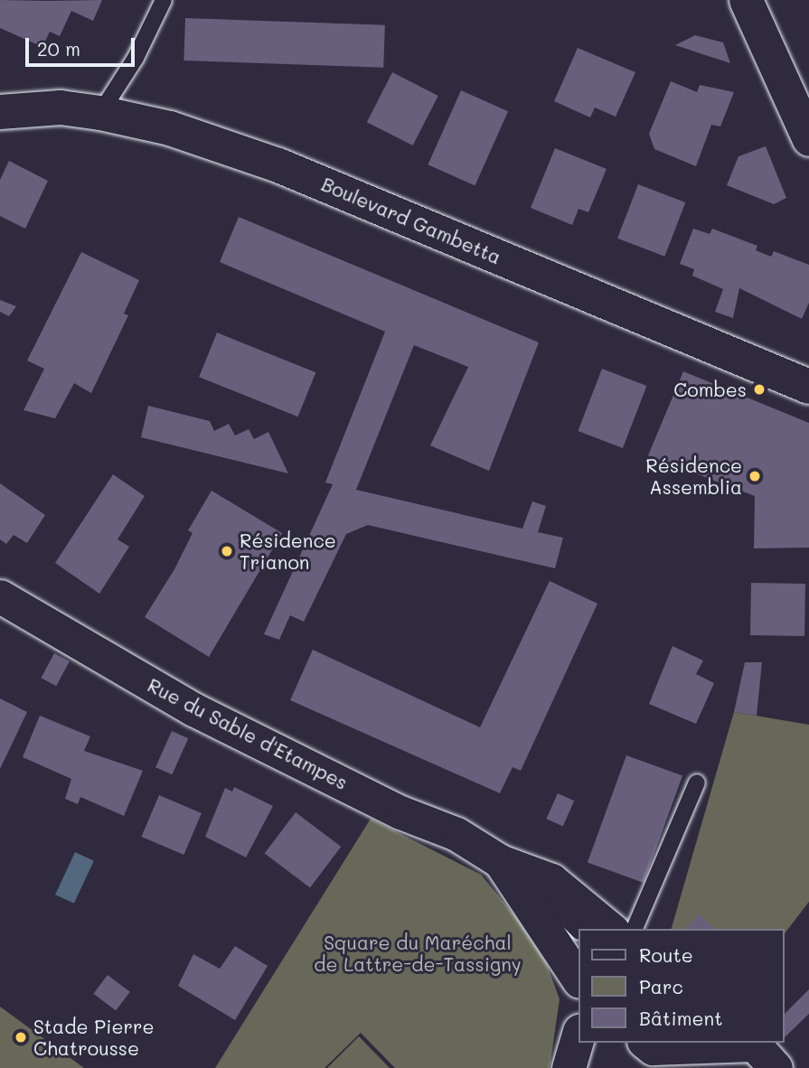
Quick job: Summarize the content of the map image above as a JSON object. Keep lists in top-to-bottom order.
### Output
{
  "streets": {
    "main road": ["Boulevard Gambetta"],
    "street": ["Rue du Sable d'Etampes"]
  },
  "parks": ["Square du Maréchal de Lattre-de-Tassigny"],
  "places": [
    "Combes",
    "Résidence Assemblia",
    "Résidence Trianon",
    "Stade Pierre Chatrousse"
  ],
  "legend": ["Route", "Parc", "Bâtiment"],
  "scale_bar": "20 m"
}
